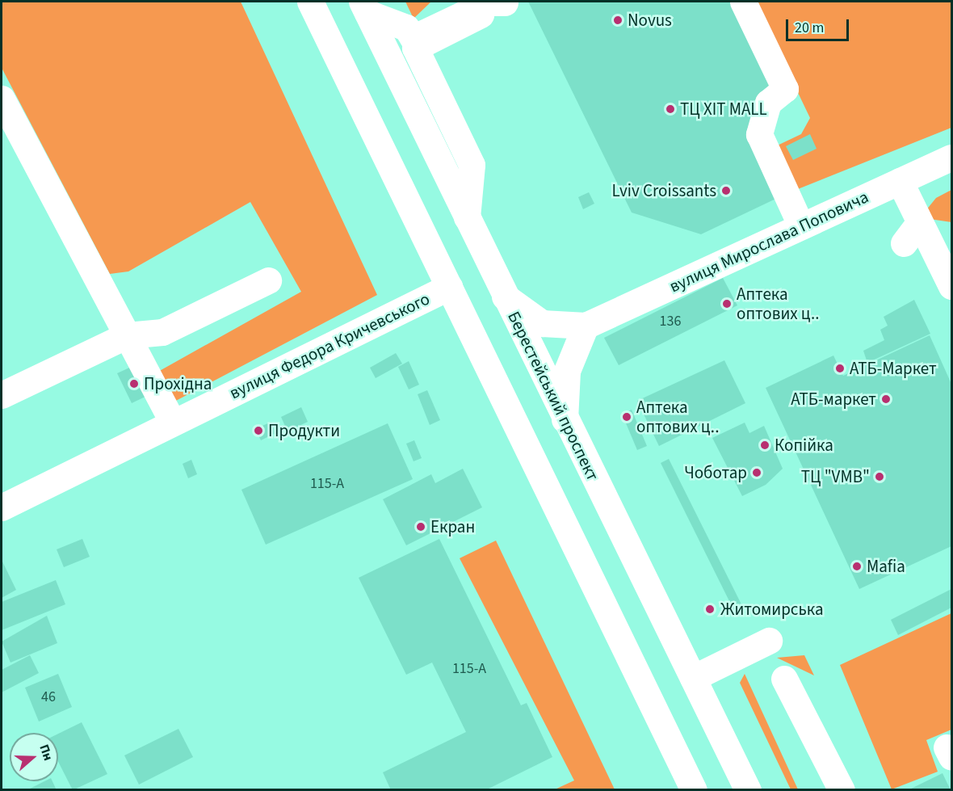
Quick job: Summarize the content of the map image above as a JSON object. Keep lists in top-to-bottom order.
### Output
{
  "streets": {
    "main road": ["вулиця Мирослава Поповича", "вулиця Федора Кричевського", "Берестейський проспект"]
  },
  "crossings": [
    ["вулиця Мирослава Поповича", "Берестейський проспект"]
  ],
  "places": [
    "Novus",
    "ТЦ ХІТ MALL",
    "Lviv Croissants",
    "Аптека оптових ц..",
    "АТБ-Маркет",
    "Прохідна",
    "АТБ-маркет",
    "Аптека оптових ц‥",
    "Продукти",
    "Копійка",
    "Чоботар",
    "ТЦ \"VMB\"",
    "Екран",
    "Mafia",
    "Житомирська"
  ],
  "house_numbers": [
    "136",
    "115-А",
    "115-А",
    "46"
  ],
  "scale_bar": "20 m",
  "north": "right"
}
